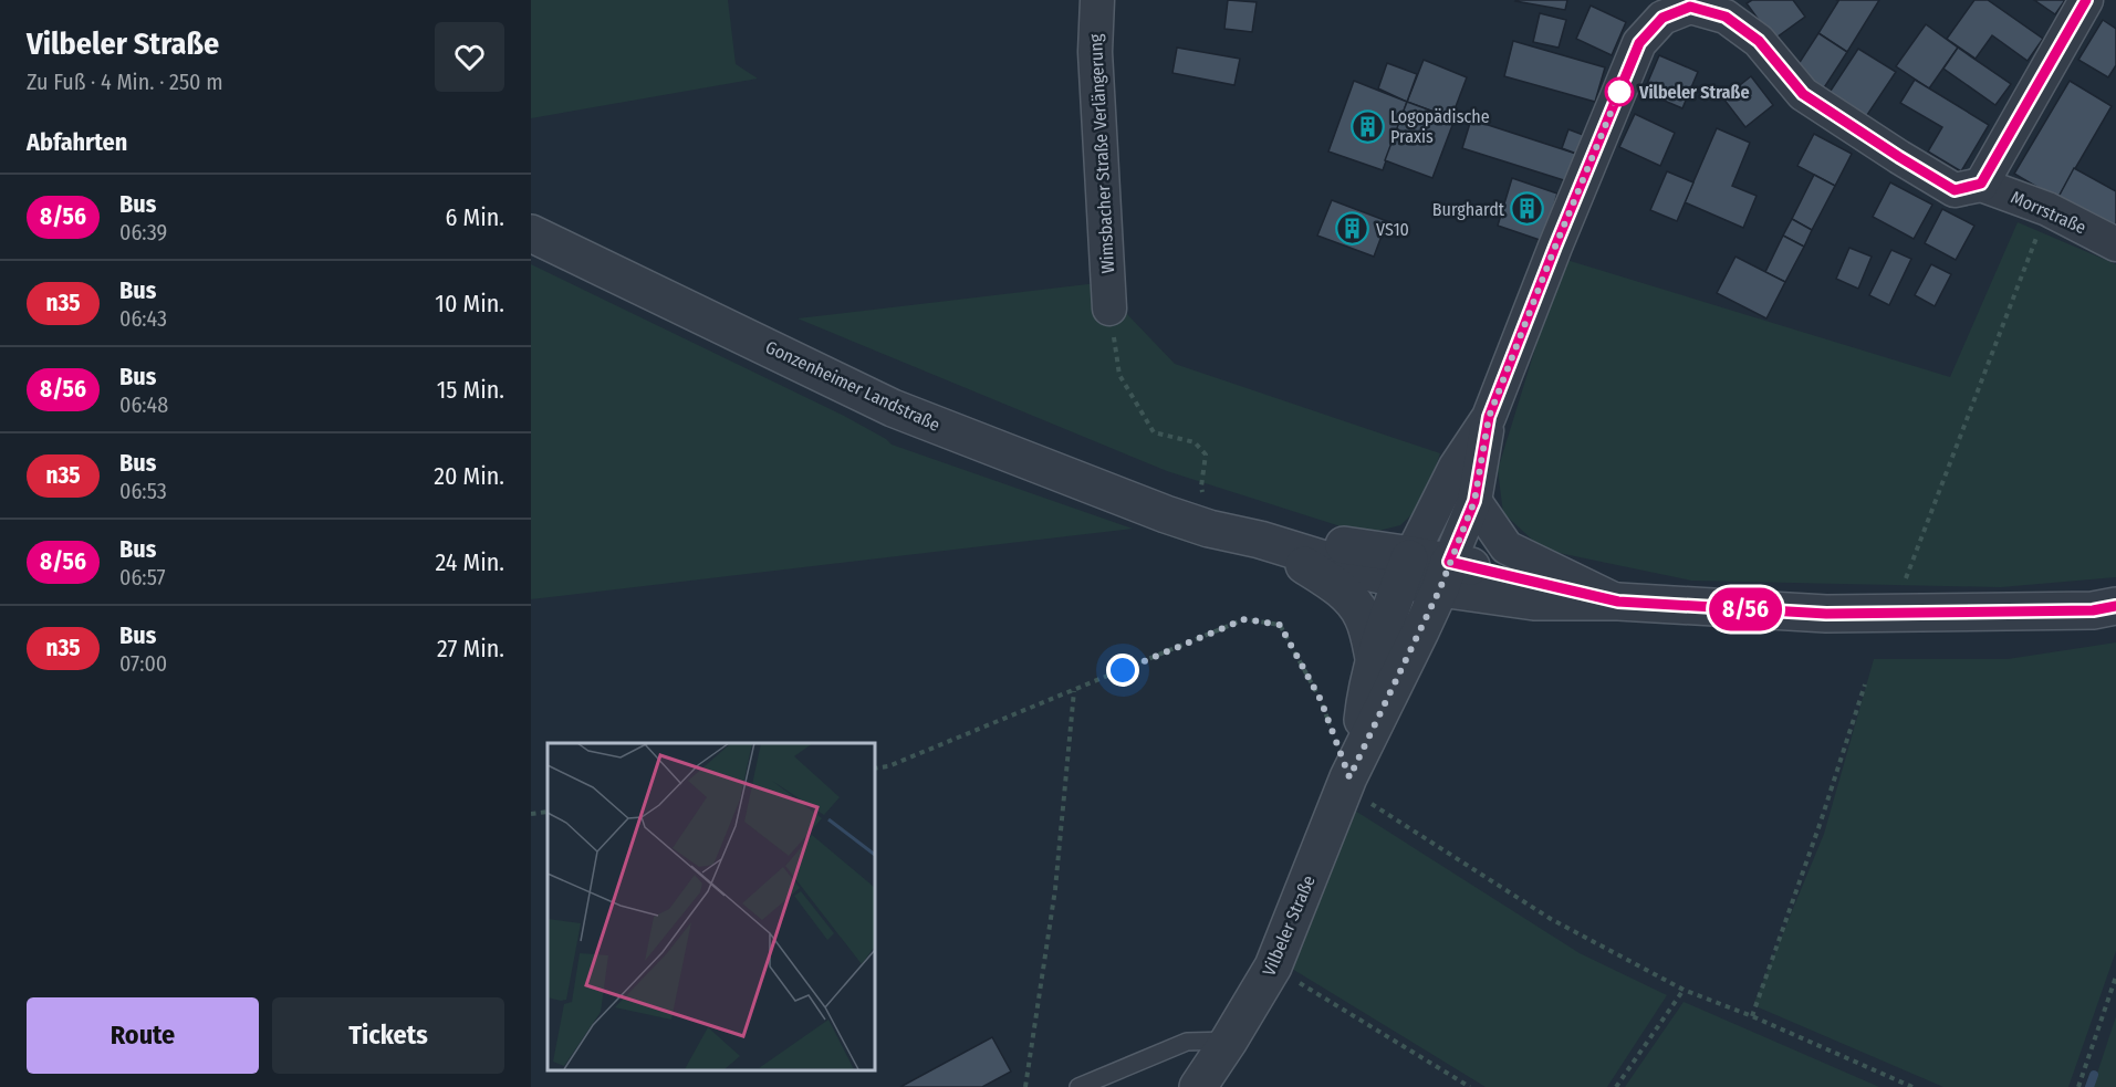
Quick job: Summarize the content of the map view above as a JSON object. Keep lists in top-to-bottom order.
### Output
{
  "streets": {
    "street": [
      "Wimsbacher Straße Verlängerung",
      "Morrstraße",
      "Gonzenheimer Landstraße",
      "Vilbeler Straße"
    ]
  },
  "crossings": [
    ["Morrstraße", "Vilbeler Straße"],
    ["Gonzenheimer Landstraße", "Vilbeler Straße"]
  ],
  "places": {
    "other": ["Vilbeler Straße"],
    "building": ["Logopädische Praxis", "Burghardt", "VS10"]
  },
  "lines": ["bus line 8/56"],
  "page": {
    "heading": [
      ["Vilbeler Straße", "Zu Fuß · 4 Min. · 250 m"],
      "Abfahrten"
    ],
    "on_map": "8/56",
    "list": [
      {
        "mark": "8/56",
        "name": "Bus",
        "note": "06:39",
        "value": "6 Min."
      },
      {
        "mark": "n35",
        "name": "Bus",
        "note": "06:43",
        "value": "10 Min."
      },
      {
        "mark": "8/56",
        "name": "Bus",
        "note": "06:48",
        "value": "15 Min."
      },
      {
        "mark": "n35",
        "name": "Bus",
        "note": "06:53",
        "value": "20 Min."
      },
      {
        "mark": "8/56",
        "name": "Bus",
        "note": "06:57",
        "value": "24 Min."
      },
      {
        "mark": "n35",
        "name": "Bus",
        "note": "07:00",
        "value": "27 Min."
      }
    ],
    "buttons": ["Route", "Tickets"]
  }
}
